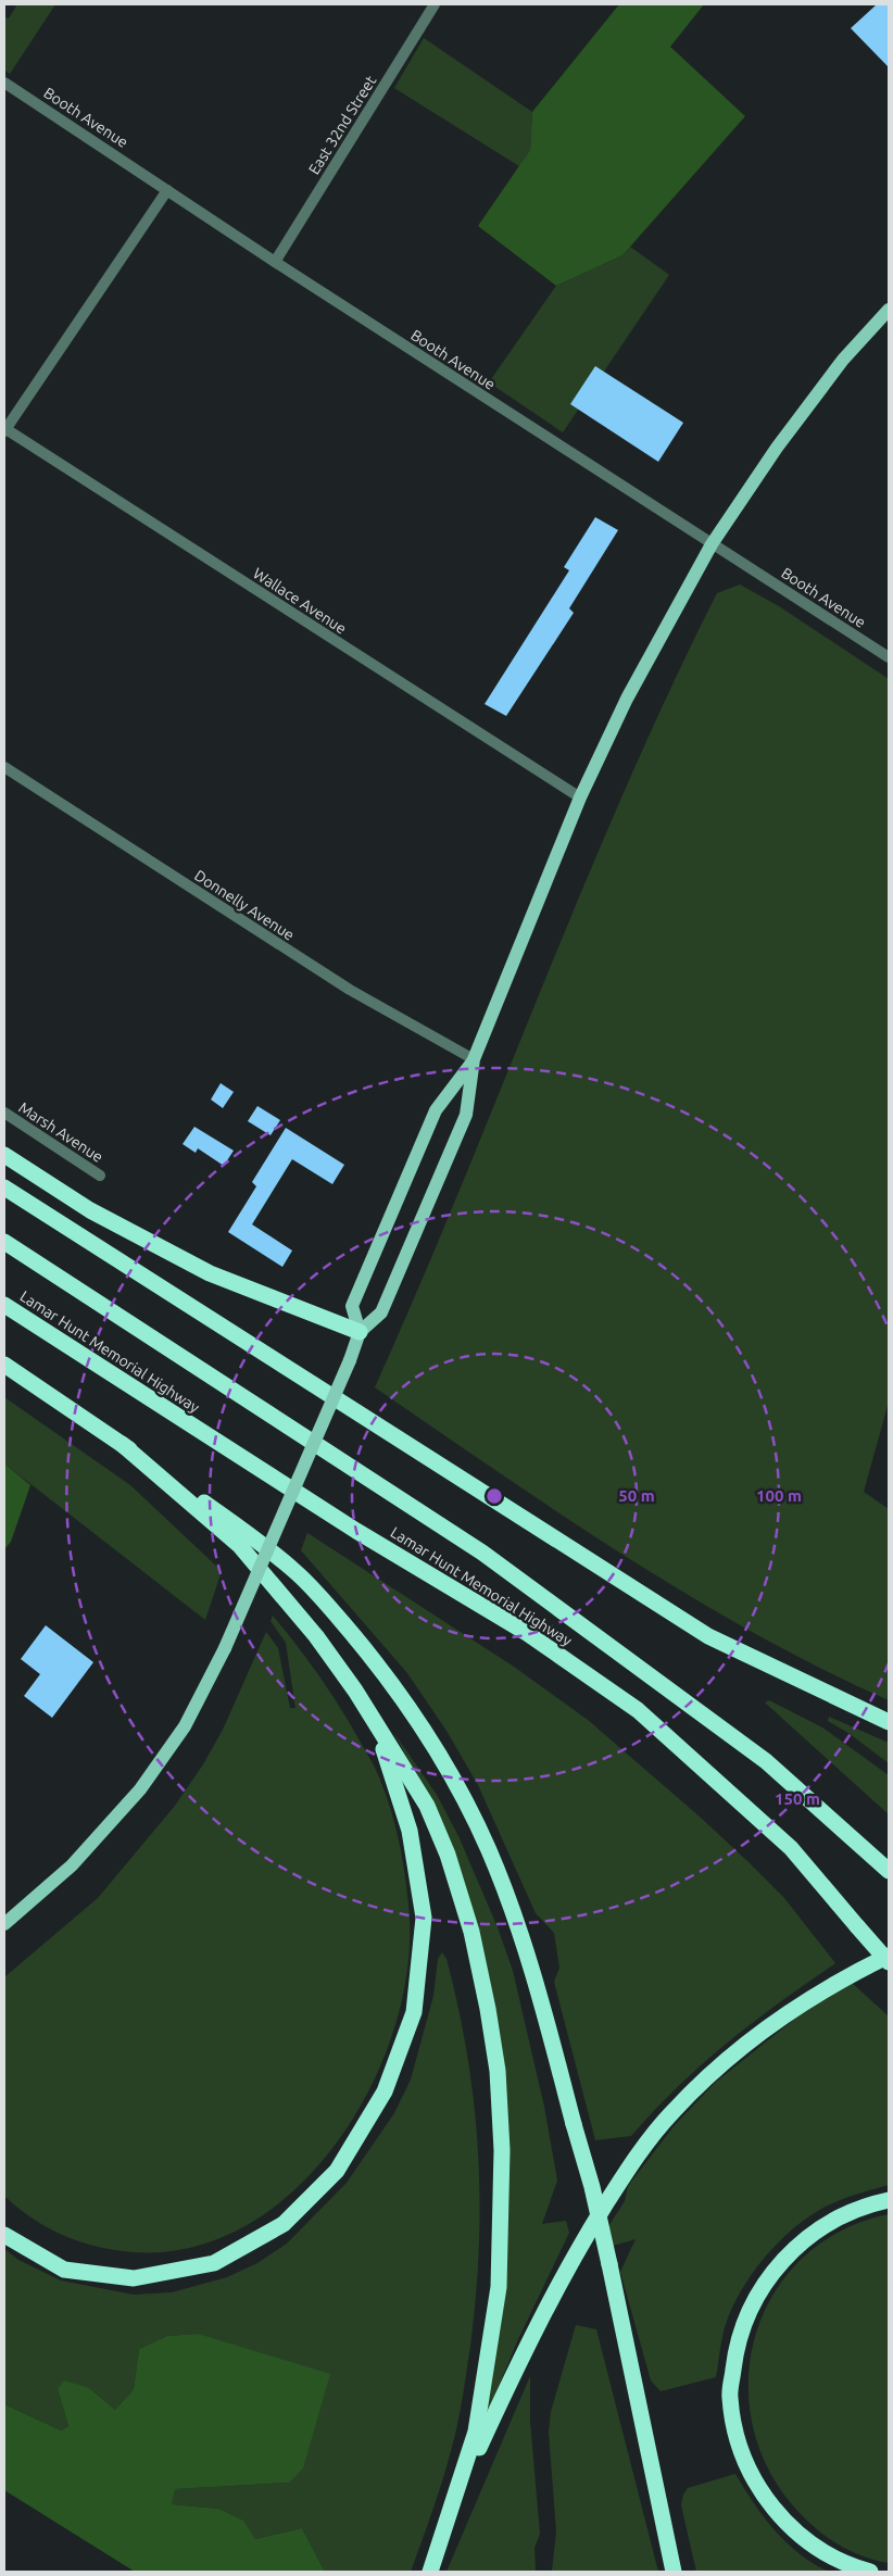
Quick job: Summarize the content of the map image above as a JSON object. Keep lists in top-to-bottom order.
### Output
{
  "streets": {
    "highway": ["Lamar Hunt Memorial Highway"],
    "street": [
      "Booth Avenue",
      "East 32nd Street",
      "Wallace Avenue",
      "Donnelly Avenue",
      "Marsh Avenue"
    ]
  },
  "crossings": [
    ["Booth Avenue", "East 32nd Street"]
  ],
  "rings": ["50 m", "100 m", "150 m"]
}
